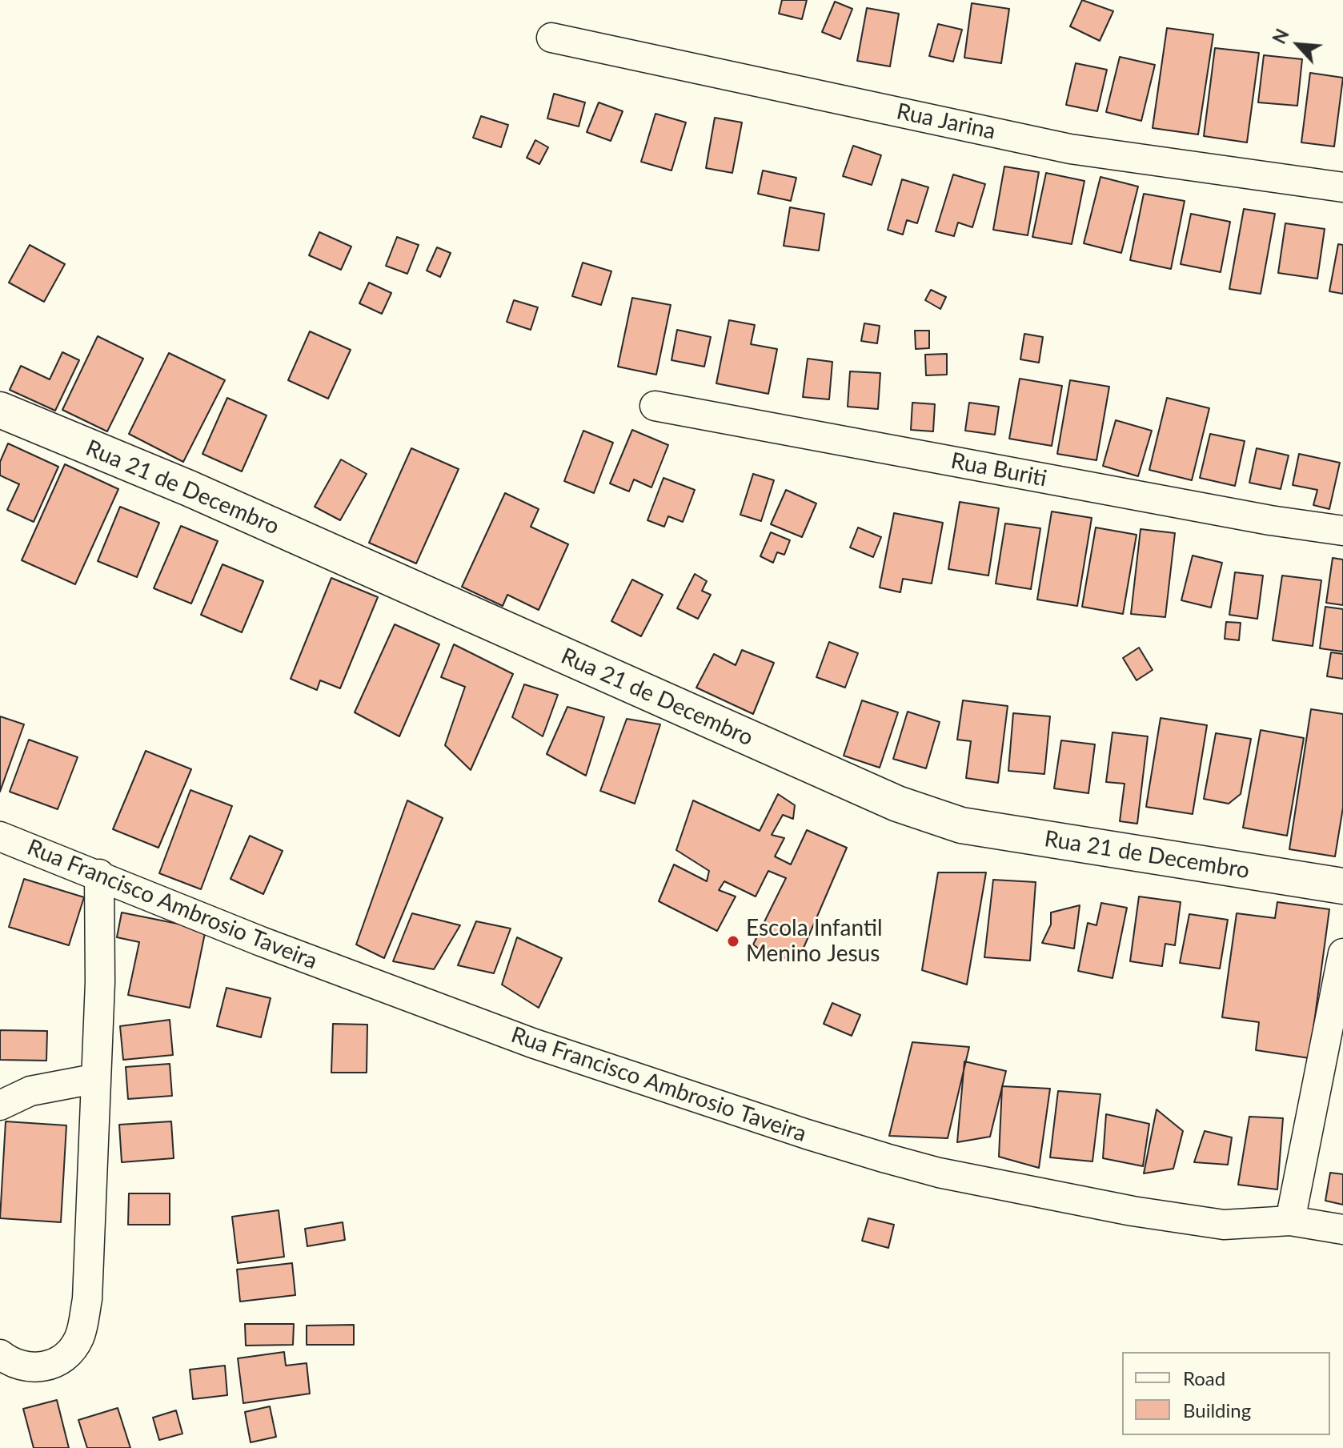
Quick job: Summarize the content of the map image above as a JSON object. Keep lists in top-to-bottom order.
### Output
{
  "streets": {
    "street": [
      "Rua Jarina",
      "Rua Buriti",
      "Rua 21 de Decembro",
      "Rua Francisco Ambrosio Taveira"
    ]
  },
  "places": ["Escola Infantil Menino Jesus"],
  "legend": ["Road", "Building"],
  "north": "top left"
}
